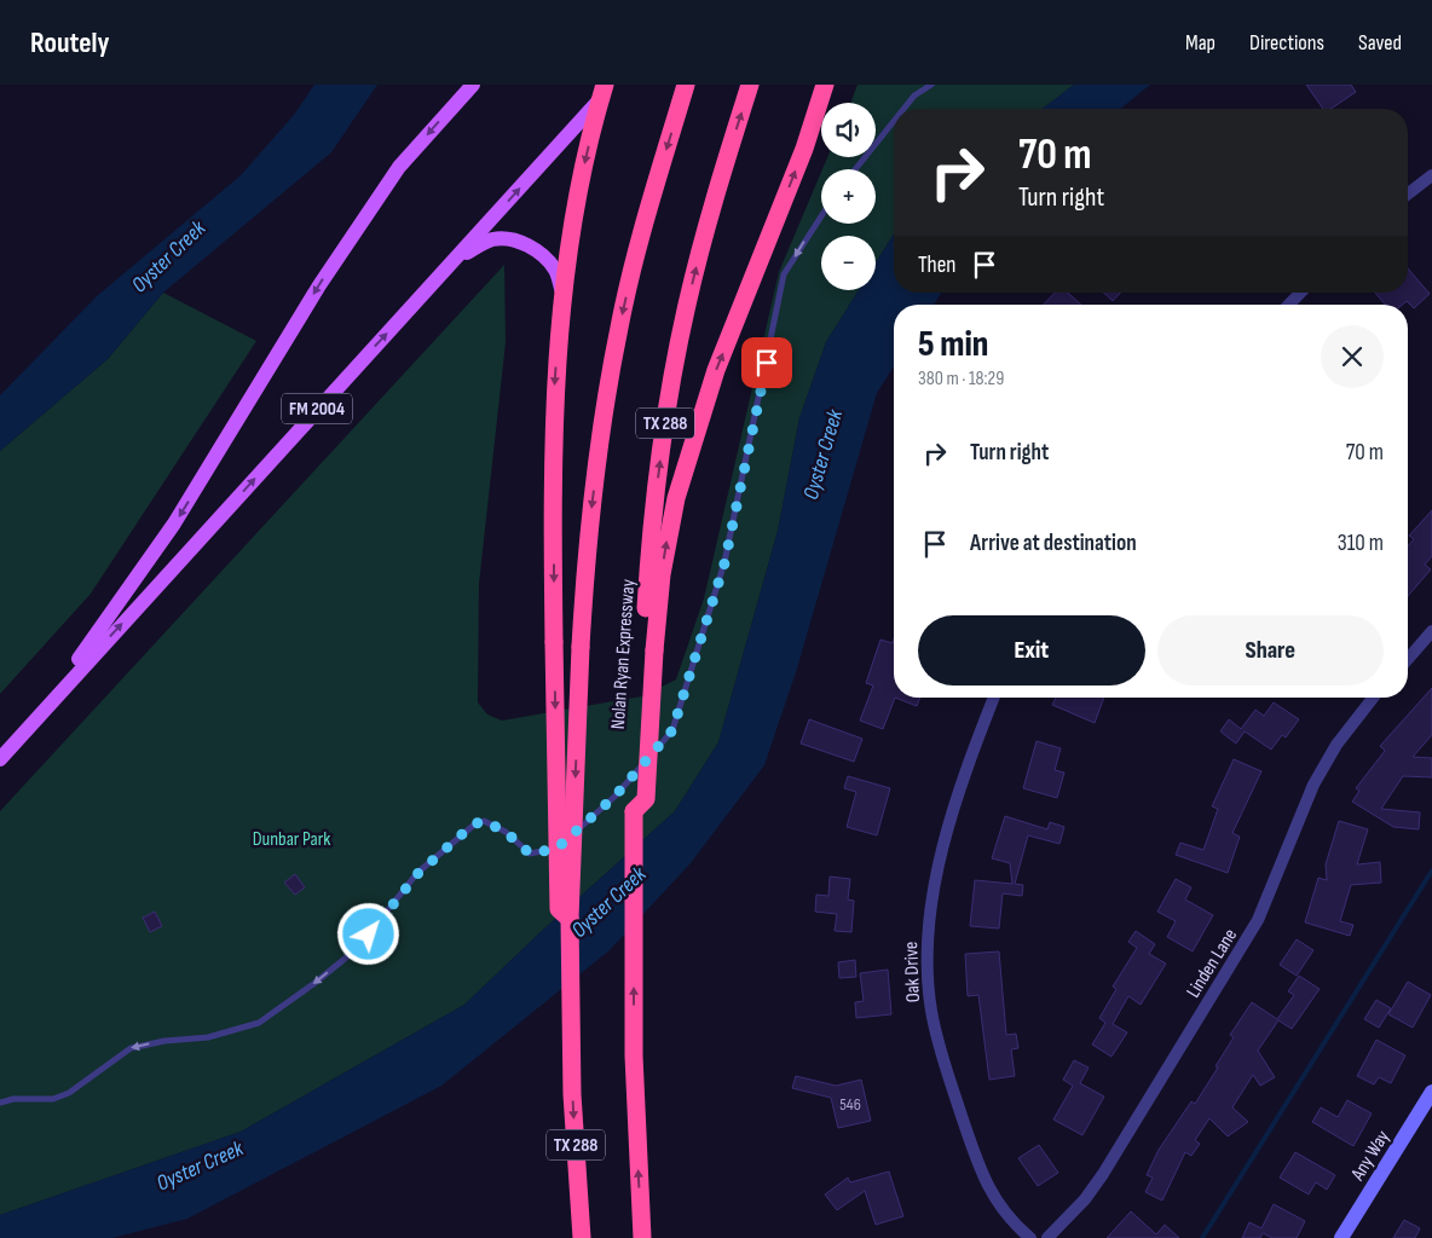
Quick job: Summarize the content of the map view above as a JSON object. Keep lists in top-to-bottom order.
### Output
{
  "streets": {
    "highway": ["TX 288", "Nolan Ryan Expressway"],
    "main road": ["FM 2004"],
    "street": ["Linden Lane", "Oak Drive", "Any Way"]
  },
  "water": ["Oyster Creek"],
  "parks": ["Dunbar Park"],
  "house_numbers": ["546"],
  "page": {
    "header": "Routely",
    "nav": ["Map", "Directions", "Saved"],
    "map_buttons": ["+", "−"],
    "turn": ["70 m", "Turn right"],
    "then": "Then",
    "heading": ["5 min", "380 m · 18:29"],
    "list": [
      {
        "name": "Turn right",
        "value": "70 m"
      },
      {
        "name": "Arrive at destination",
        "value": "310 m"
      }
    ],
    "buttons": ["Exit", "Share"]
  }
}
